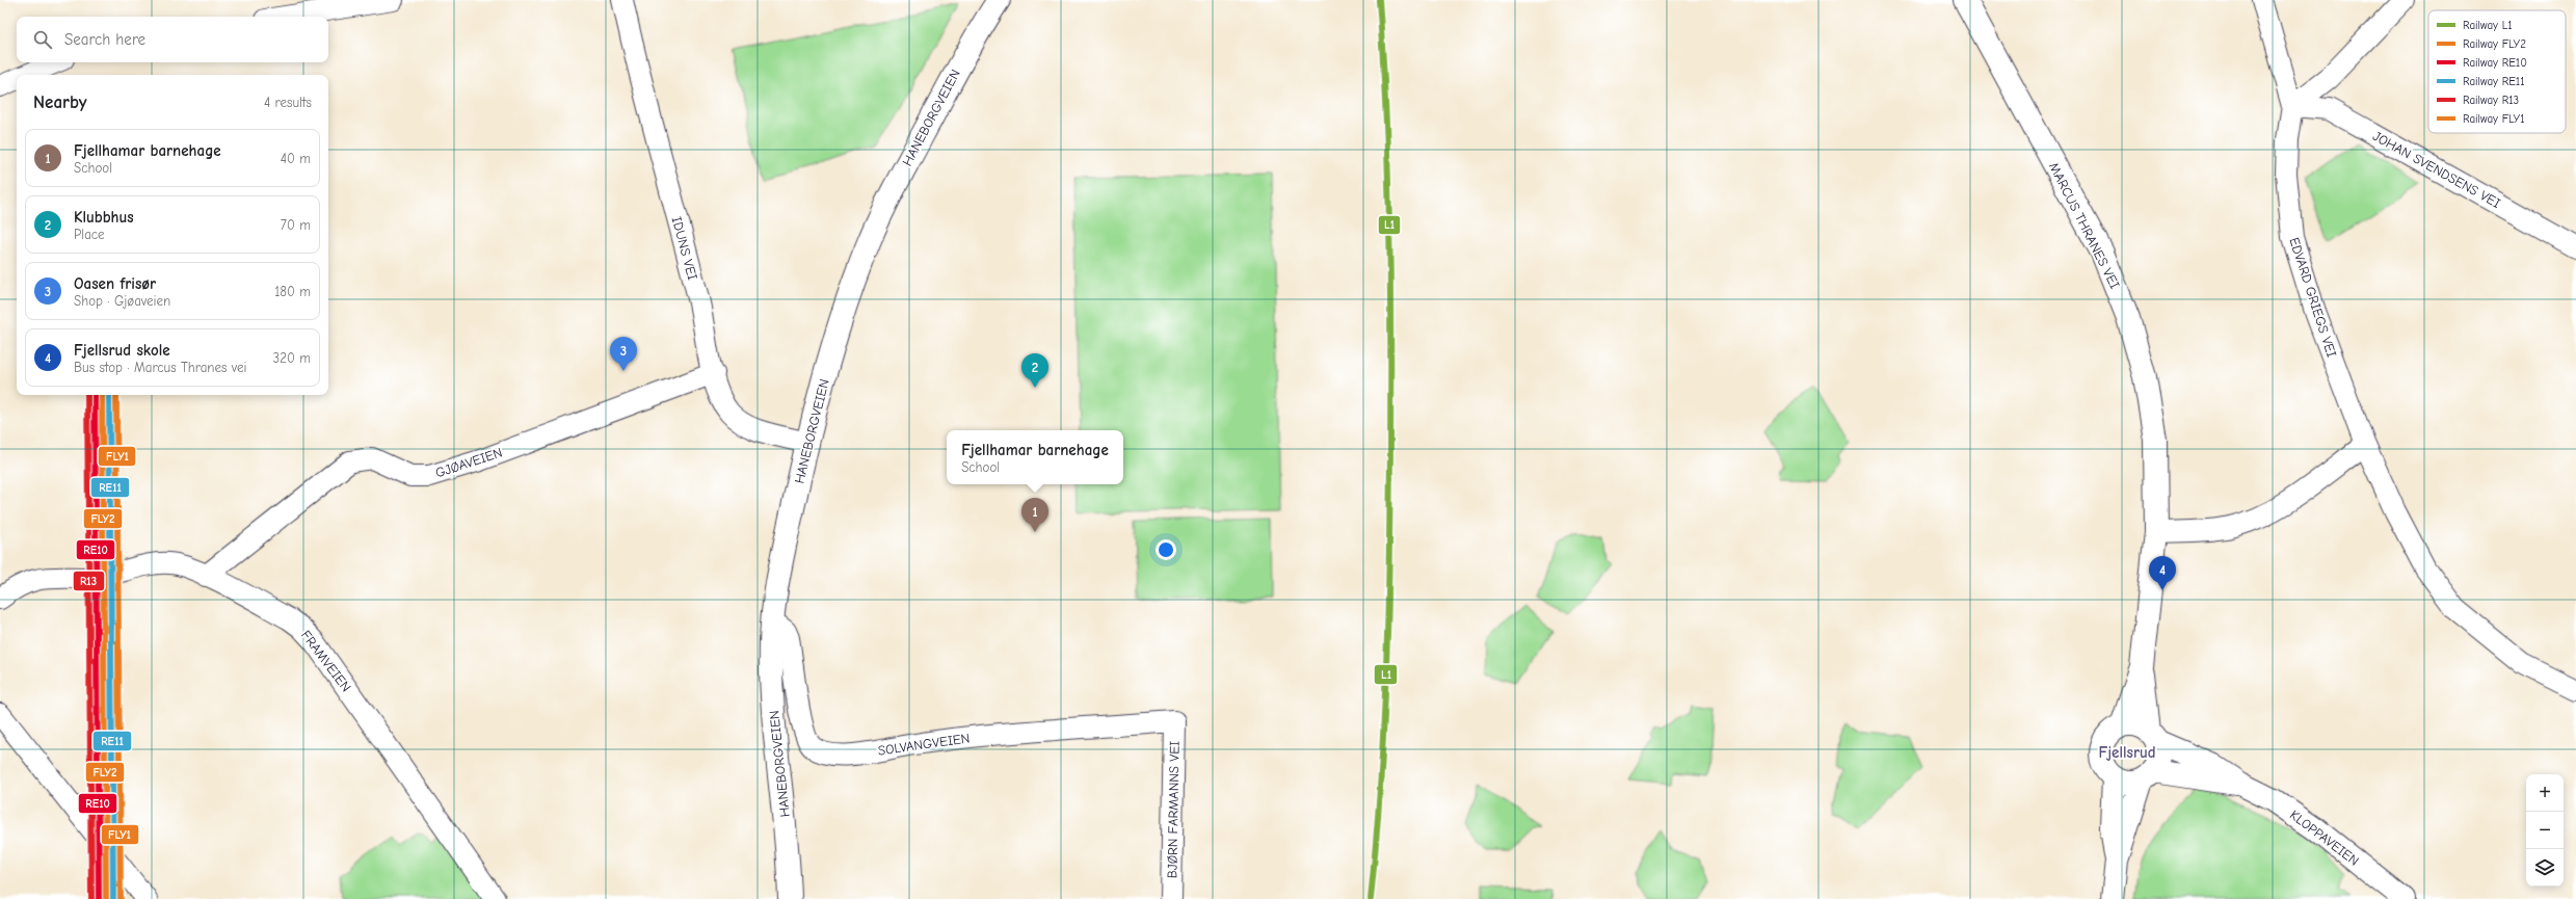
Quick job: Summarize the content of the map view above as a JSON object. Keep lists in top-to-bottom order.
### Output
{
  "streets": {
    "main road": ["HANEBORGVEIEN", "MARCUS THRANES VEI", "KLOPPAVEIEN"],
    "street": [
      "JOHAN SVENDSENS VEI",
      "IDUNS VEI",
      "EDVARD GRIEGS VEI",
      "GJØAVEIEN",
      "FRAMVEIEN",
      "SOLVANGVEIEN",
      "BJØRN FARMANNS VEI"
    ]
  },
  "crossings": [
    ["HANEBORGVEIEN", "IDUNS VEI"],
    ["HANEBORGVEIEN", "SOLVANGVEIEN"],
    ["JOHAN SVENDSENS VEI", "EDVARD GRIEGS VEI"],
    ["MARCUS THRANES VEI", "KLOPPAVEIEN"],
    ["IDUNS VEI", "GJØAVEIEN"],
    ["GJØAVEIEN", "FRAMVEIEN"],
    ["SOLVANGVEIEN", "BJØRN FARMANNS VEI"]
  ],
  "districts": ["Fjellsrud"],
  "lines": [
    "rail line L1",
    "rail line FLY2",
    "rail line RE10",
    "rail line RE11",
    "rail line R13",
    "rail line FLY1"
  ],
  "legend": [
    "Railway L1",
    "Railway FLY2",
    "Railway RE10",
    "Railway RE11",
    "Railway R13",
    "Railway FLY1"
  ],
  "page": {
    "search": "Search here",
    "heading": ["Nearby", "4 results"],
    "list": [
      {
        "mark": "1",
        "name": "Fjellhamar barnehage",
        "note": "School",
        "value": "40 m"
      },
      {
        "mark": "2",
        "name": "Klubbhus",
        "note": "Place",
        "value": "70 m"
      },
      {
        "mark": "3",
        "name": "Oasen frisør",
        "note": "Shop · Gjøaveien",
        "value": "180 m"
      },
      {
        "mark": "4",
        "name": "Fjellsrud skole",
        "note": "Bus stop · Marcus Thranes vei",
        "value": "320 m"
      }
    ],
    "pins": [
      "3",
      "2",
      "1",
      "4"
    ],
    "popup": ["Fjellhamar barnehage", "School"],
    "map_buttons": ["+", "−"]
  }
}
